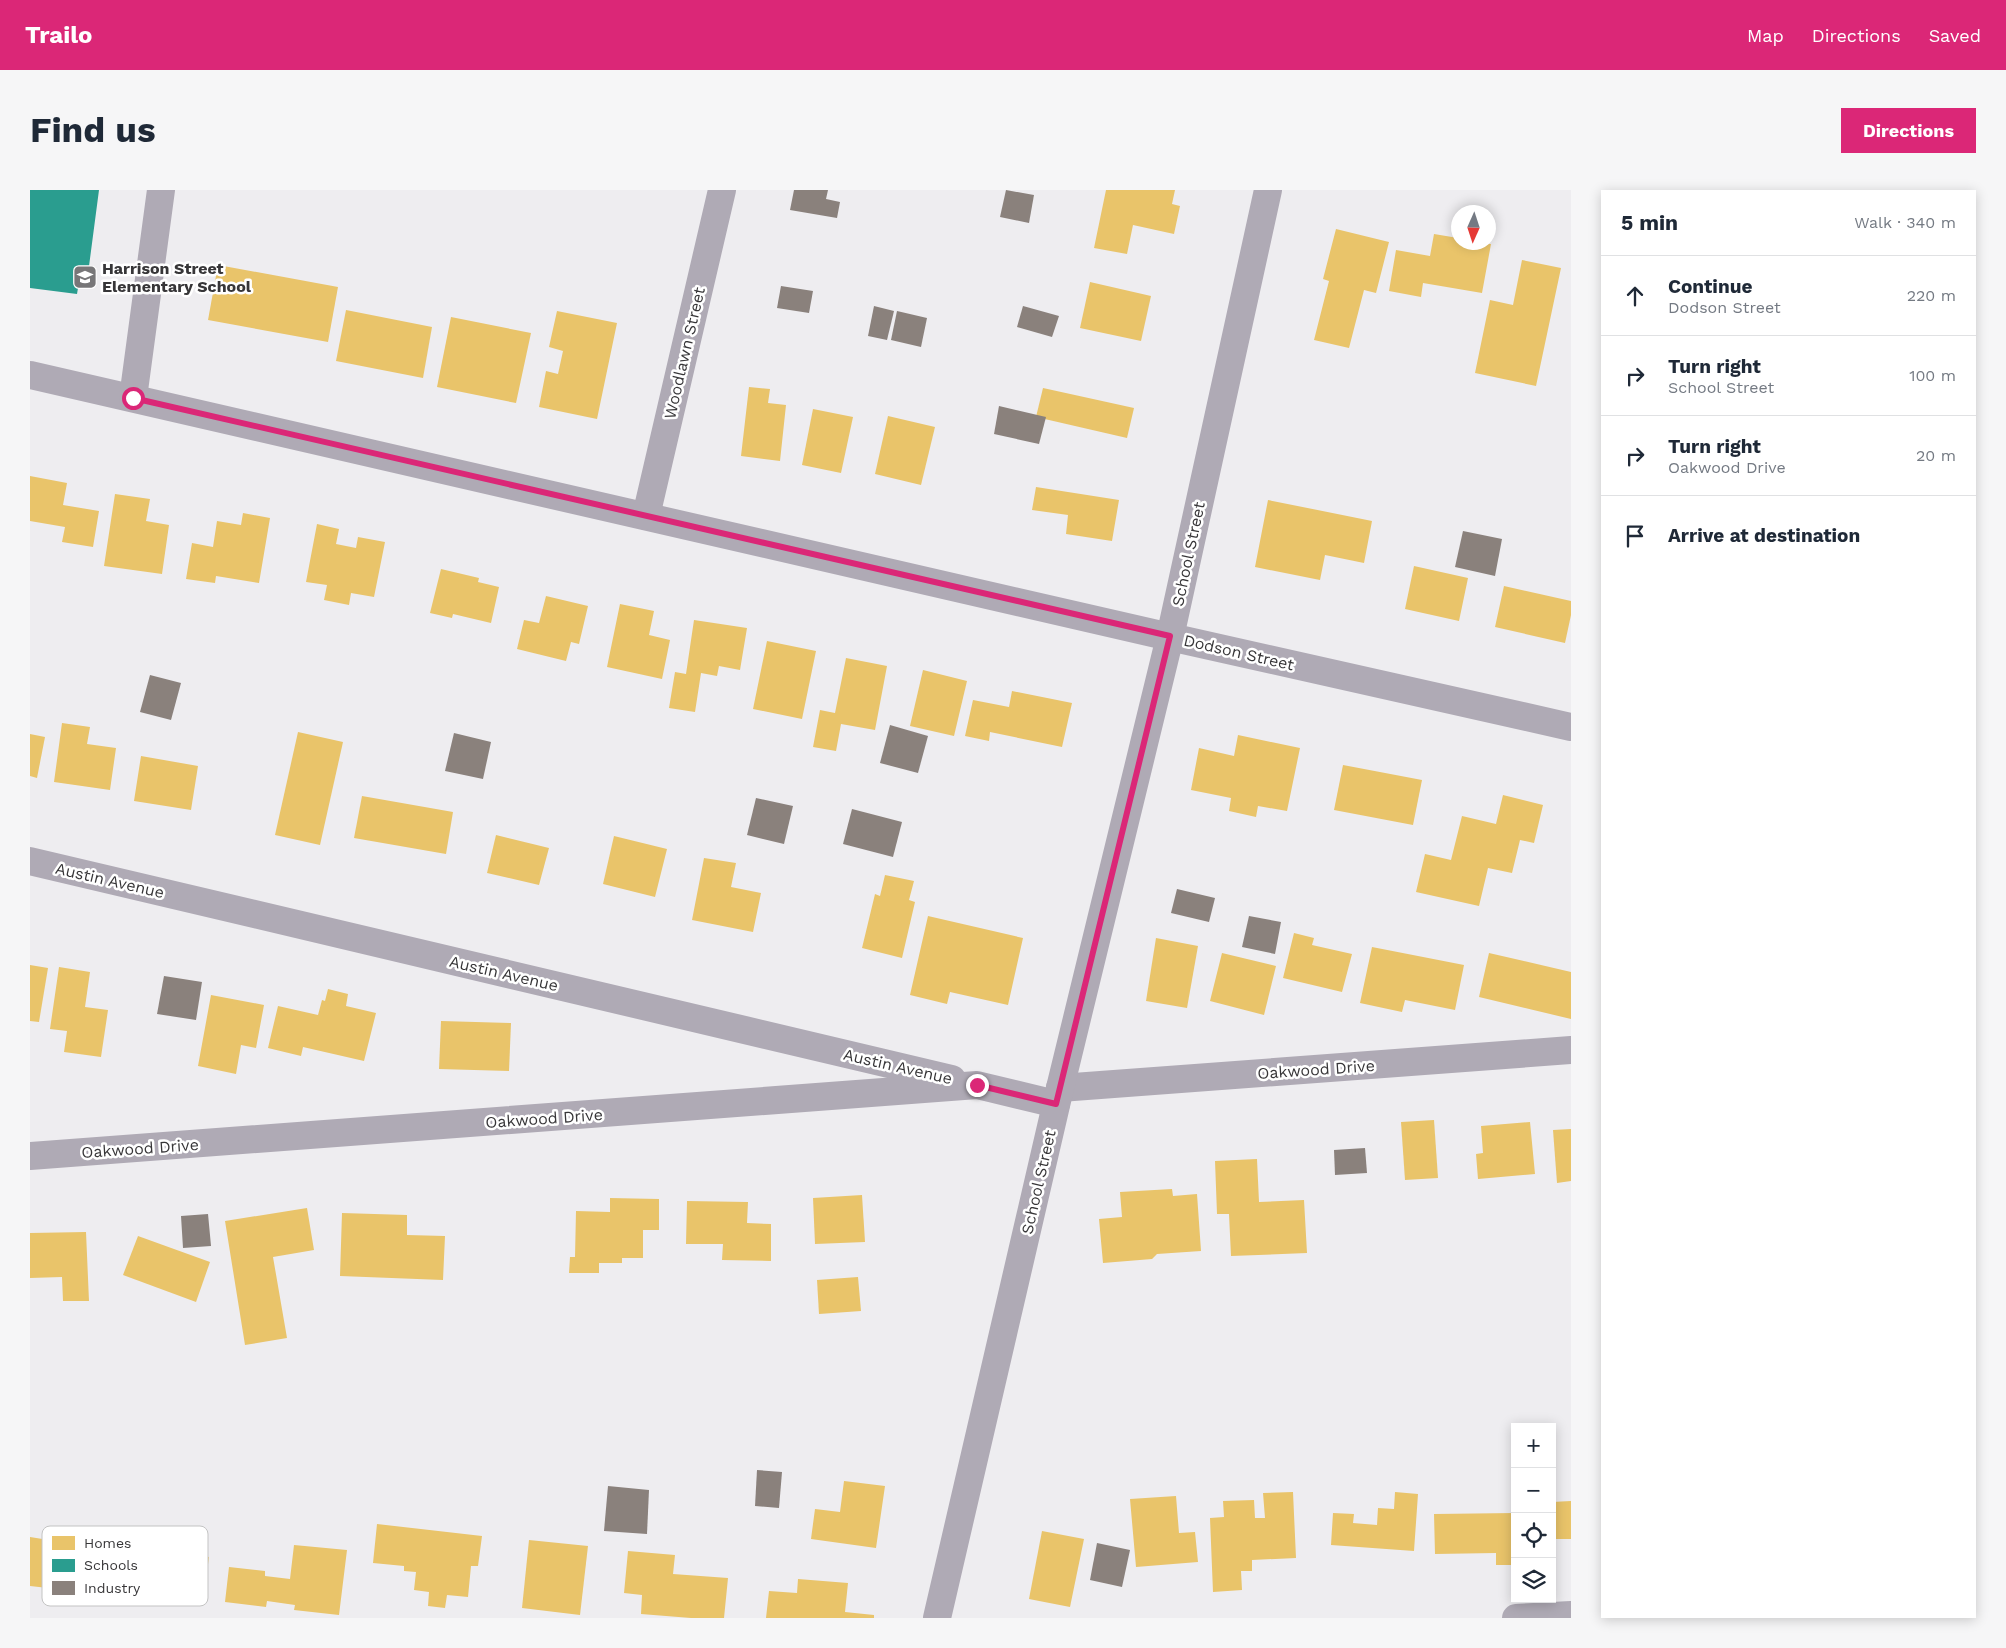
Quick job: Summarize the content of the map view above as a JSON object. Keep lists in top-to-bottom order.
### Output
{
  "streets": {
    "street": [
      "Woodlawn Street",
      "School Street",
      "Dodson Street",
      "Austin Avenue",
      "Oakwood Drive"
    ]
  },
  "crossings": [
    ["Woodlawn Street", "Dodson Street"],
    ["School Street", "Dodson Street"],
    ["School Street", "Oakwood Drive"],
    ["Austin Avenue", "Oakwood Drive"]
  ],
  "places": {
    "school or university": ["Harrison Street Elementary School"]
  },
  "legend": ["Homes", "Schools", "Industry"],
  "north": "bottom",
  "page": {
    "header": "Trailo",
    "nav": ["Map", "Directions", "Saved"],
    "buttons": "Directions",
    "title": "Find us",
    "heading": ["5 min", "Walk · 340 m"],
    "list": [
      ["Continue", "Dodson Street", "220 m"],
      ["Turn right", "School Street", "100 m"],
      ["Turn right", "Oakwood Drive", "20 m"],
      "Arrive at destination"
    ],
    "map_buttons": ["+", "−"]
  }
}
